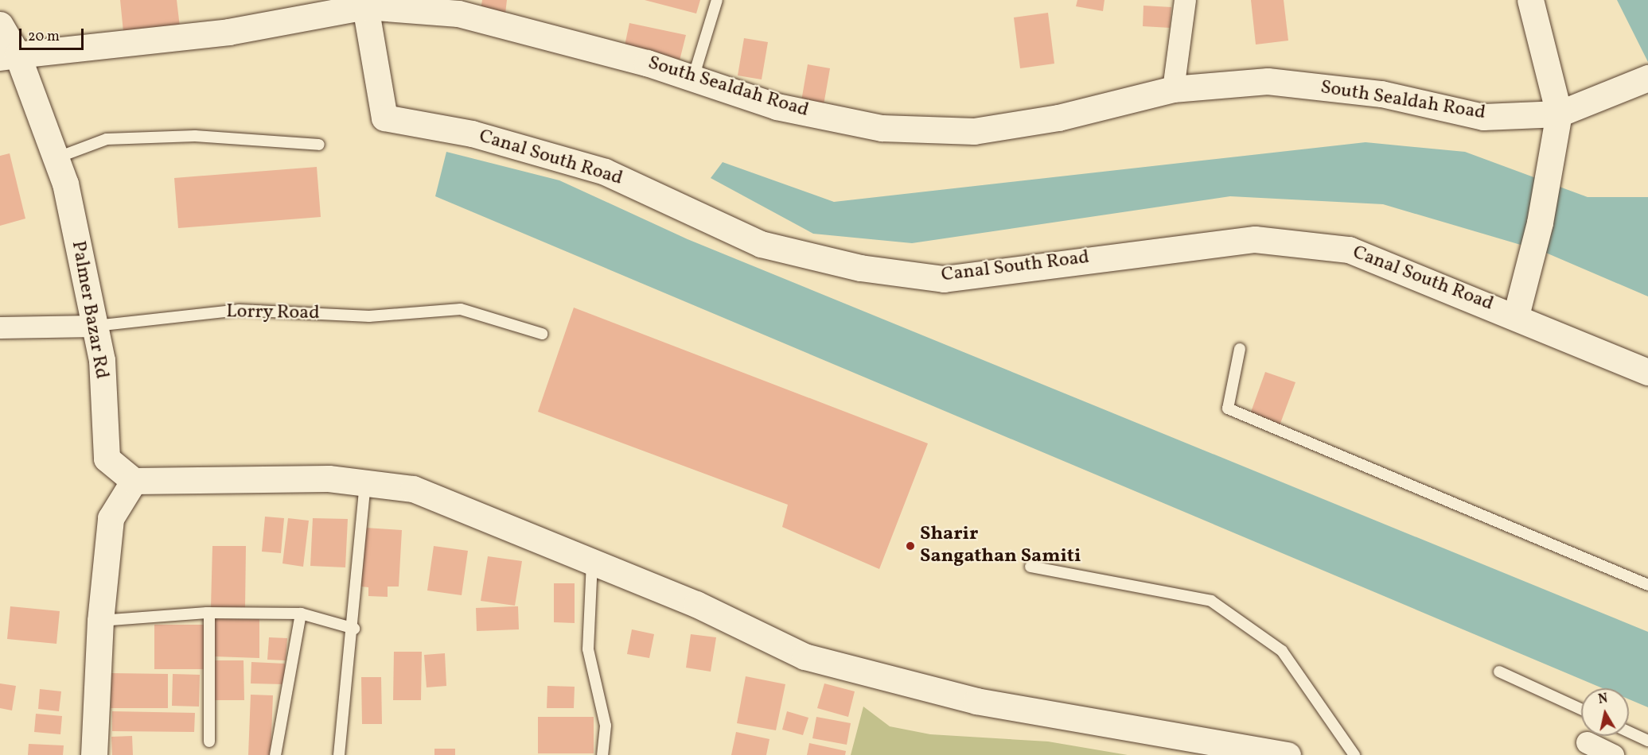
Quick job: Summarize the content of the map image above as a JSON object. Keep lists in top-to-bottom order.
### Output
{
  "streets": {
    "street": [
      "South Sealdah Road",
      "Canal South Road",
      "Palmer Bazar Rd",
      "Lorry Road"
    ]
  },
  "crossings": [
    ["South Sealdah Road", "Canal South Road"],
    ["South Sealdah Road", "Palmer Bazar Rd"],
    ["Palmer Bazar Rd", "Lorry Road"]
  ],
  "places": ["Sharir Sangathan Samiti"],
  "scale_bar": "20 m",
  "north": "top"
}
